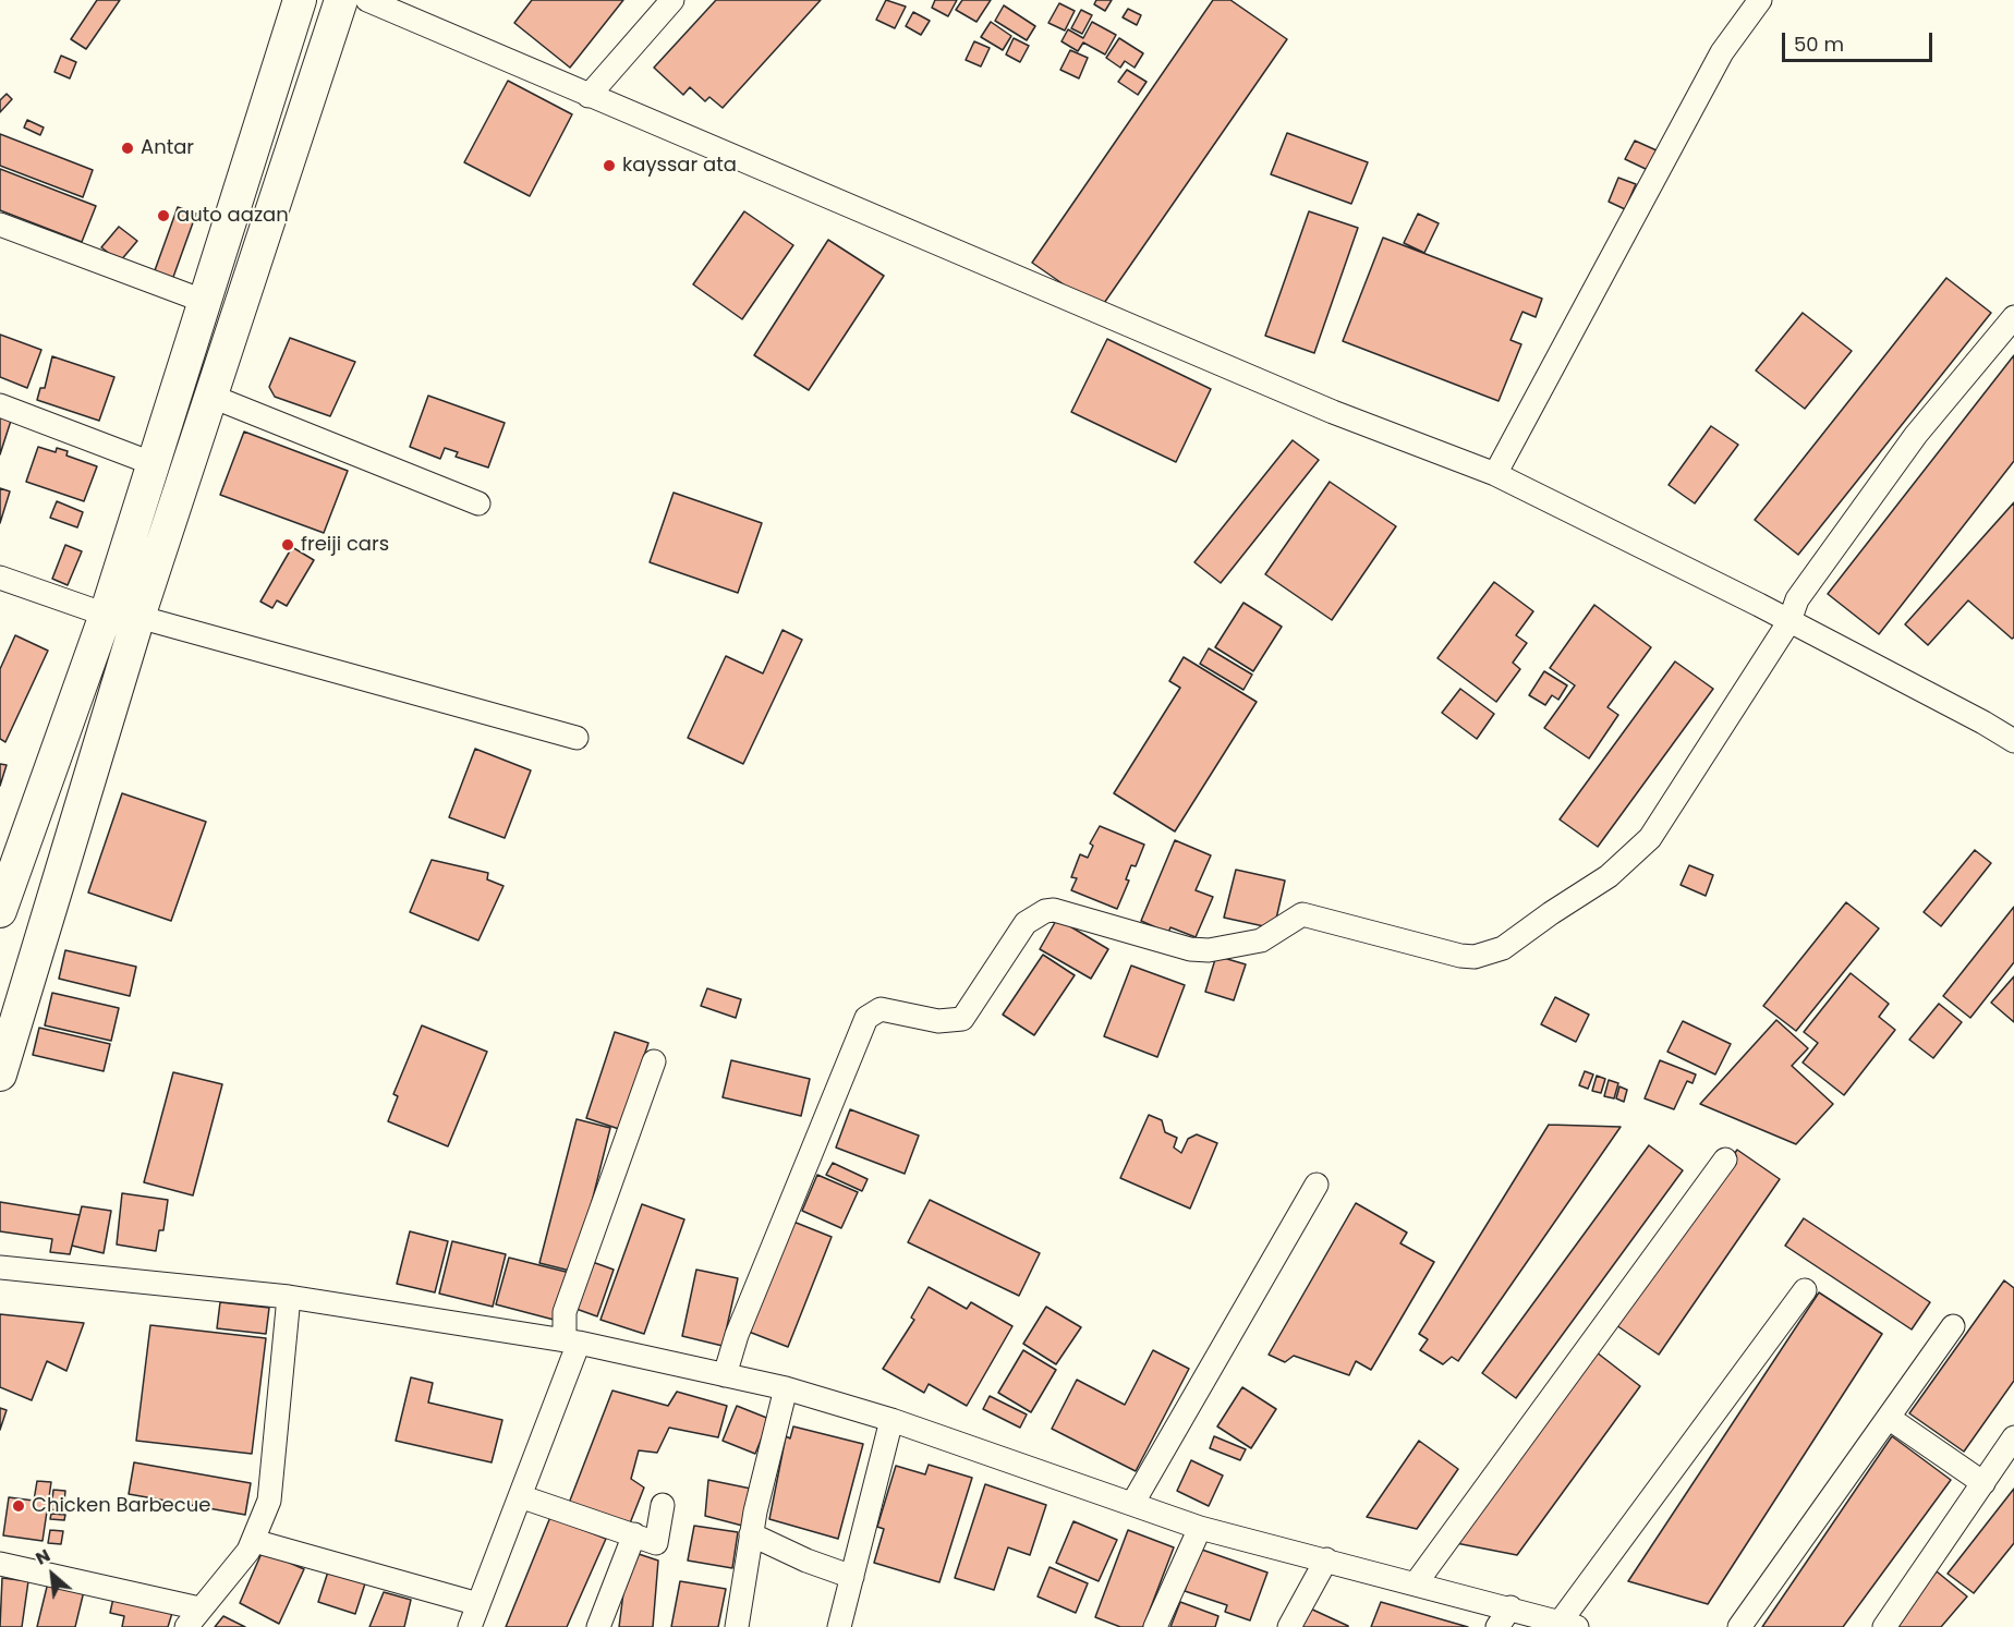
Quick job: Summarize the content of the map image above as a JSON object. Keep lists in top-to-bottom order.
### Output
{
  "places": [
    "Antar",
    "kayssar ata",
    "auto aazan",
    "freiji cars",
    "Chicken Barbecue"
  ],
  "scale_bar": "50 m",
  "north": "top left"
}
